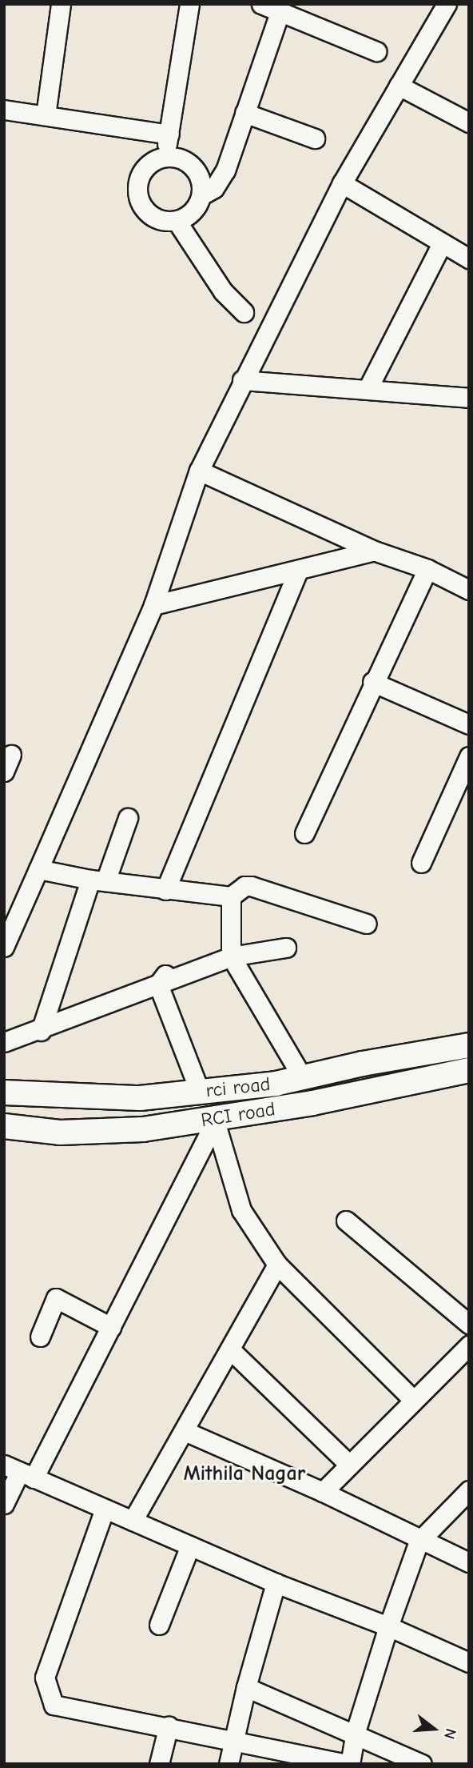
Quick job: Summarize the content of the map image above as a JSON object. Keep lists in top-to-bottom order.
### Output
{
  "streets": {
    "main road": ["rci road", "RCI road"]
  },
  "districts": ["Mithila Nagar"],
  "north": "right"
}
